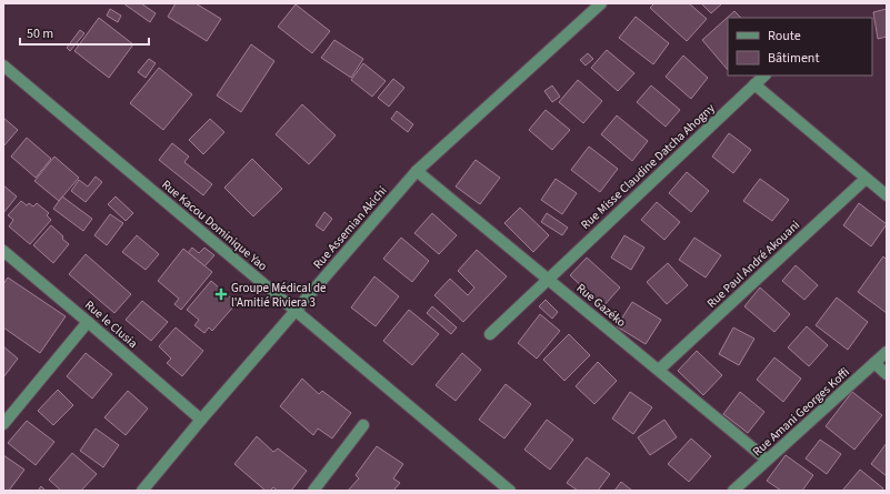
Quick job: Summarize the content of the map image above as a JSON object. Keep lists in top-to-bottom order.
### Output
{
  "streets": {
    "street": [
      "Rue Misse Claudine Datcha Ahogny",
      "Rue Kacou Dominique Yao",
      "Rue Assemian Akichi",
      "Rue Paul André Akouani",
      "Rue Gazéko",
      "Rue le Clusia",
      "Rue Amani Georges Koffi"
    ]
  },
  "crossings": [
    ["Rue Misse Claudine Datcha Ahogny", "Rue Gazéko"],
    ["Rue Kacou Dominique Yao", "Rue Assemian Akichi"],
    ["Rue Assemian Akichi", "Rue Gazéko"],
    ["Rue Assemian Akichi", "Rue le Clusia"],
    ["Rue Paul André Akouani", "Rue Gazéko"],
    ["Rue Gazéko", "Rue Amani Georges Koffi"]
  ],
  "places": {
    "health": ["Groupe Médical de l'Amitié Riviera 3"]
  },
  "legend": ["Route", "Bâtiment"],
  "scale_bar": "50 m"
}
